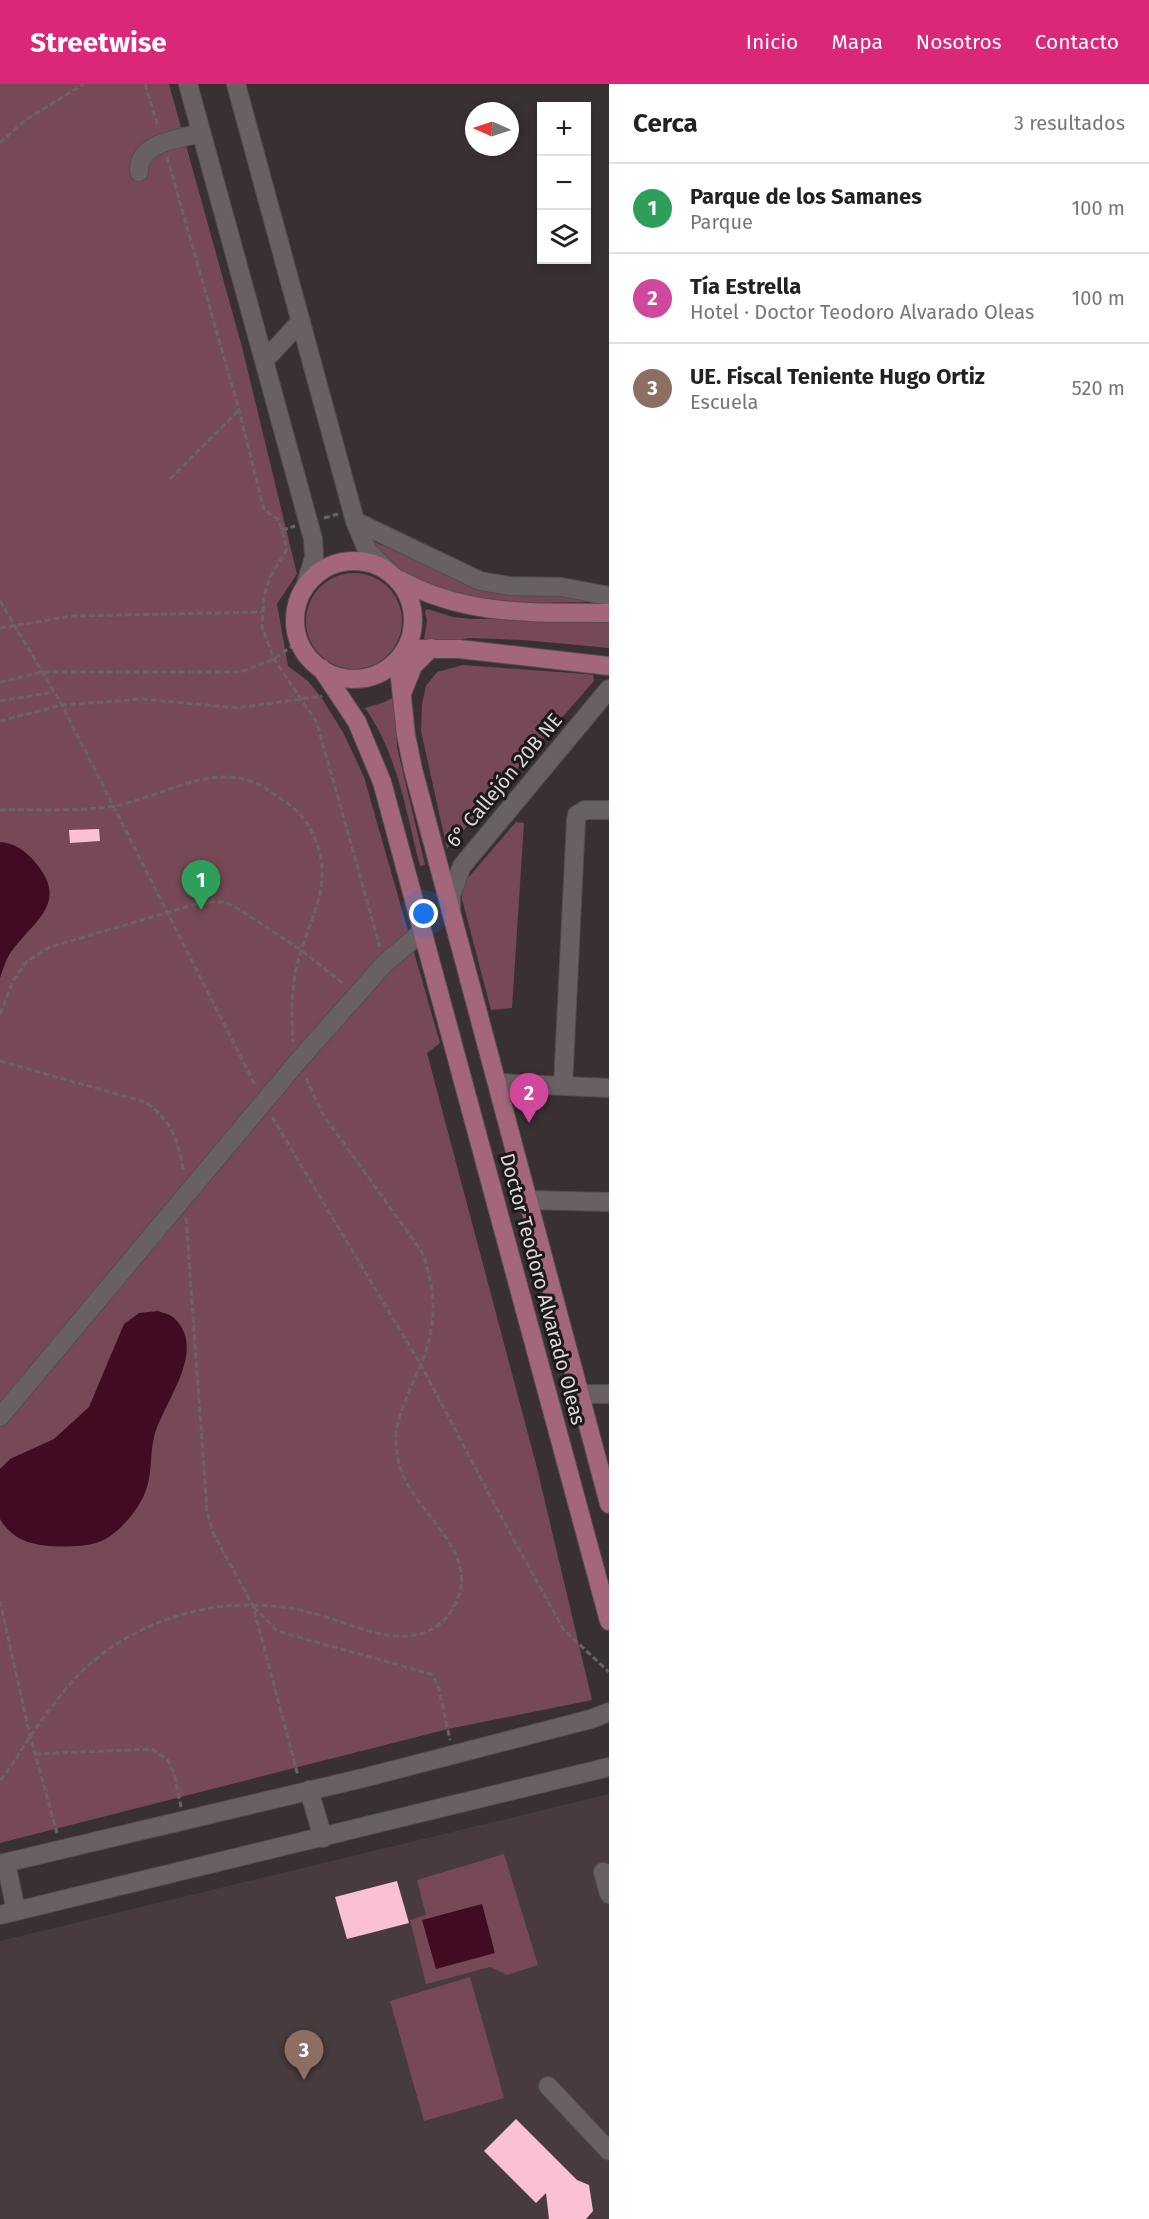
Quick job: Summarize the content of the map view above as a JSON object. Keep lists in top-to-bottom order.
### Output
{
  "streets": {
    "main road": ["Doctor Teodoro Alvarado Oleas"],
    "street": ["6° Callejón 20B NE"]
  },
  "crossings": [
    ["6° Callejón 20B NE", "Doctor Teodoro Alvarado Oleas"]
  ],
  "north": "left",
  "page": {
    "header": "Streetwise",
    "nav": [
      "Inicio",
      "Mapa",
      "Nosotros",
      "Contacto"
    ],
    "heading": ["Cerca", "3 resultados"],
    "map_buttons": ["+", "−"],
    "list": [
      {
        "mark": "1",
        "name": "Parque de los Samanes",
        "note": "Parque",
        "value": "100 m"
      },
      {
        "mark": "2",
        "name": "Tía Estrella",
        "note": "Hotel · Doctor Teodoro Alvarado Oleas",
        "value": "100 m"
      },
      {
        "mark": "3",
        "name": "UE. Fiscal Teniente Hugo Ortiz",
        "note": "Escuela",
        "value": "520 m"
      }
    ],
    "pins": ["1", "2", "3"]
  }
}
